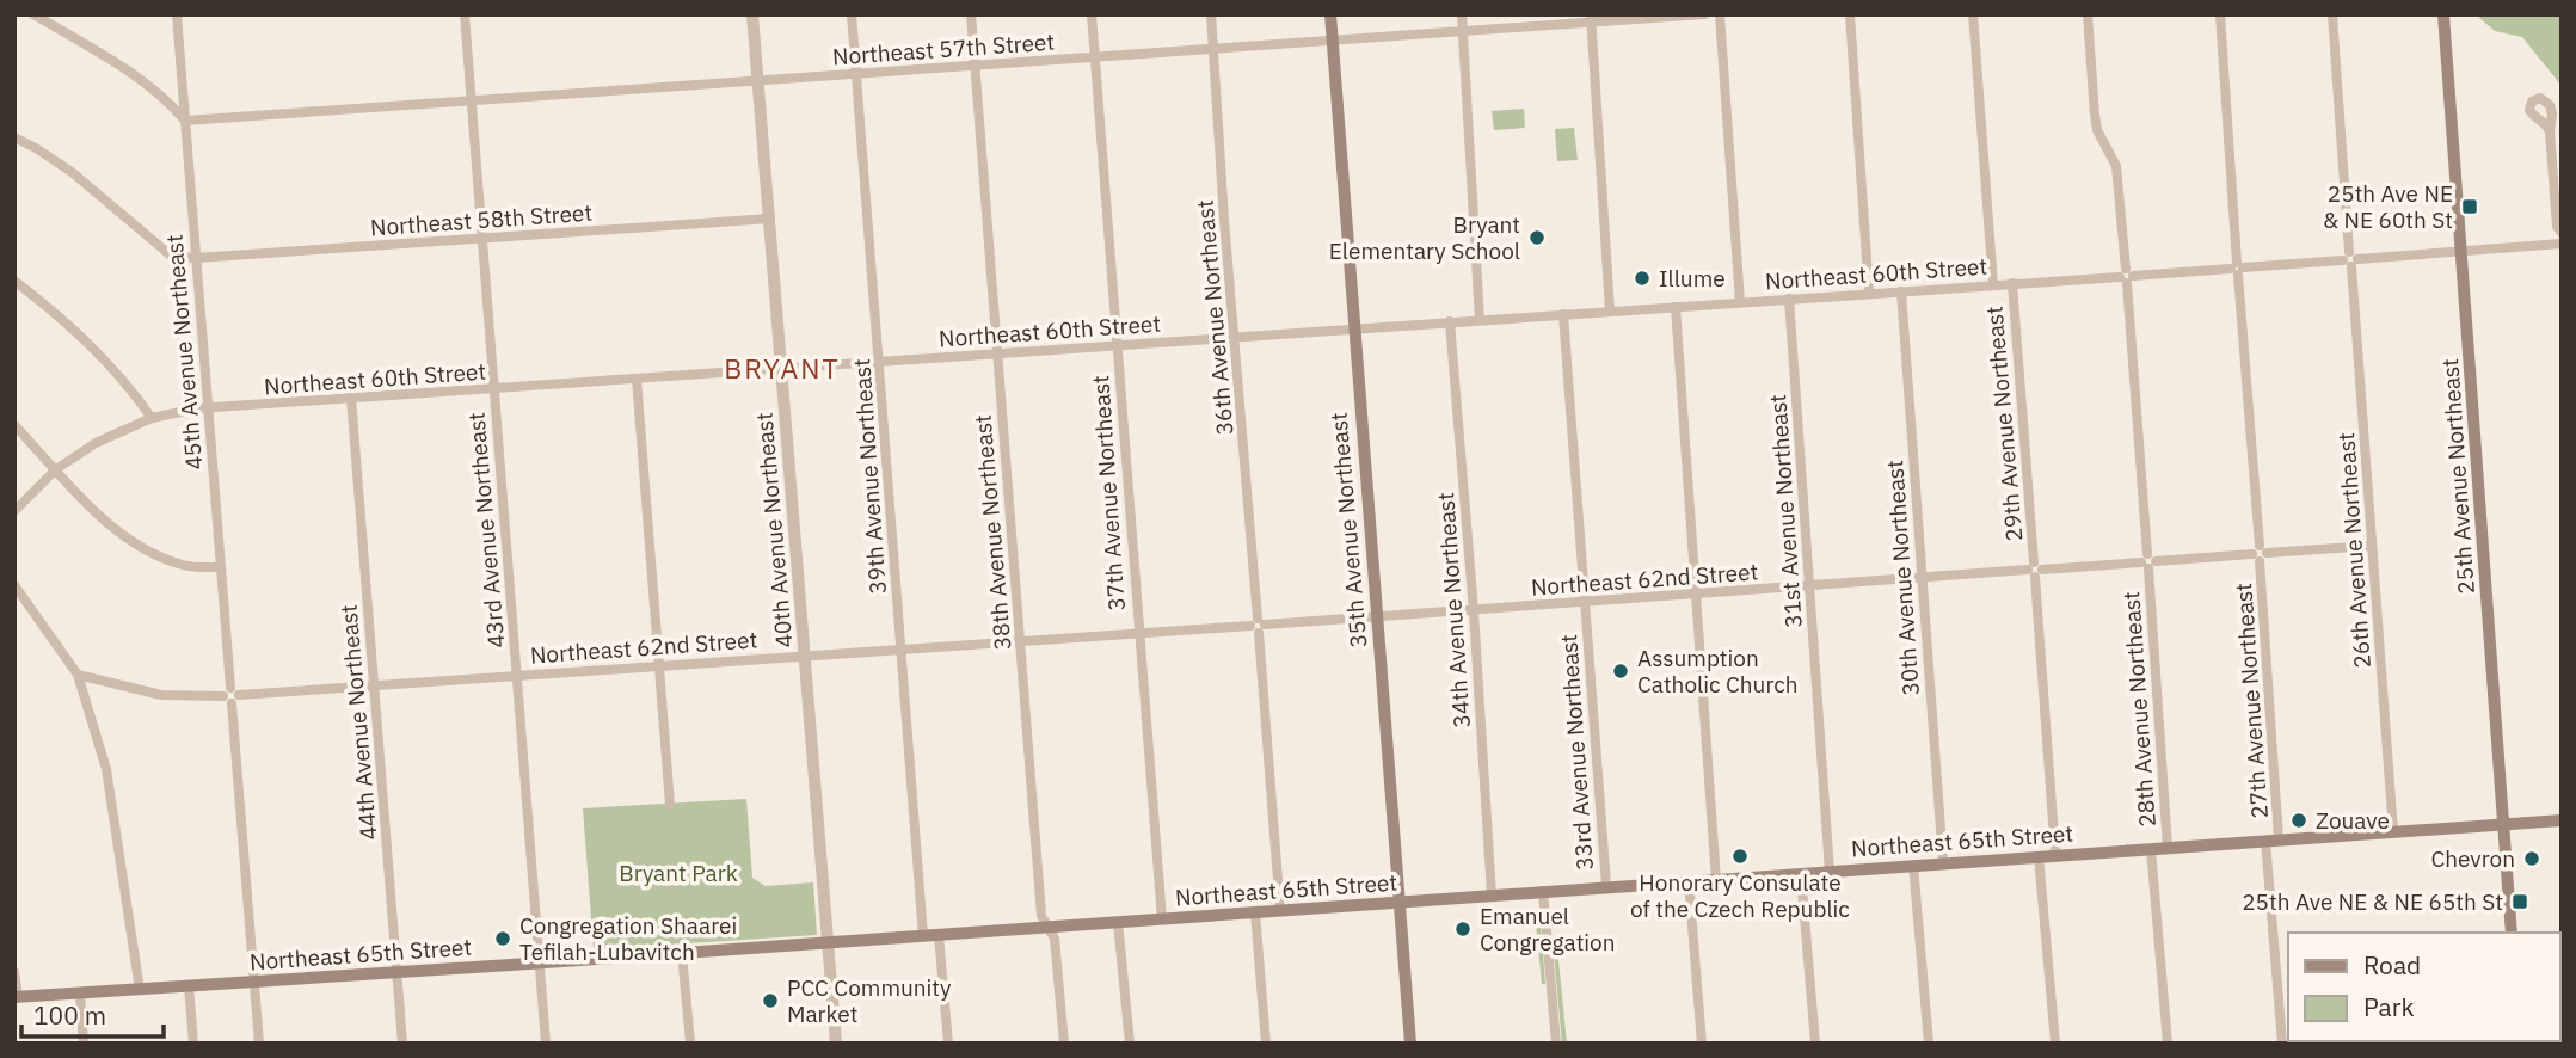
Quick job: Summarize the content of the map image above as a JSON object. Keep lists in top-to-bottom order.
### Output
{
  "streets": {
    "main road": ["25th Avenue Northeast", "35th Avenue Northeast", "Northeast 65th Street"],
    "street": [
      "Northeast 57th Street",
      "Northeast 58th Street",
      "Northeast 60th Street",
      "36th Avenue Northeast",
      "45th Avenue Northeast",
      "29th Avenue Northeast",
      "39th Avenue Northeast",
      "37th Avenue Northeast",
      "31st Avenue Northeast",
      "43rd Avenue Northeast",
      "40th Avenue Northeast",
      "38th Avenue Northeast",
      "26th Avenue Northeast",
      "30th Avenue Northeast",
      "Northeast 62nd Street",
      "34th Avenue Northeast",
      "27th Avenue Northeast",
      "28th Avenue Northeast",
      "44th Avenue Northeast",
      "33rd Avenue Northeast"
    ]
  },
  "crossings": [
    ["Northeast 57th Street", "36th Avenue Northeast"],
    ["Northeast 57th Street", "45th Avenue Northeast"],
    ["Northeast 57th Street", "39th Avenue Northeast"],
    ["Northeast 57th Street", "37th Avenue Northeast"],
    ["Northeast 57th Street", "43rd Avenue Northeast"],
    ["Northeast 57th Street", "40th Avenue Northeast"],
    ["Northeast 57th Street", "35th Avenue Northeast"],
    ["Northeast 57th Street", "38th Avenue Northeast"],
    ["Northeast 58th Street", "45th Avenue Northeast"],
    ["Northeast 58th Street", "43rd Avenue Northeast"],
    ["Northeast 58th Street", "40th Avenue Northeast"],
    ["Northeast 60th Street", "36th Avenue Northeast"],
    ["Northeast 60th Street", "45th Avenue Northeast"],
    ["Northeast 60th Street", "29th Avenue Northeast"],
    ["Northeast 60th Street", "39th Avenue Northeast"],
    ["Northeast 60th Street", "25th Avenue Northeast"],
    ["Northeast 60th Street", "37th Avenue Northeast"],
    ["Northeast 60th Street", "31st Avenue Northeast"],
    ["Northeast 60th Street", "43rd Avenue Northeast"],
    ["Northeast 60th Street", "40th Avenue Northeast"],
    ["Northeast 60th Street", "35th Avenue Northeast"],
    ["Northeast 60th Street", "38th Avenue Northeast"],
    ["Northeast 60th Street", "26th Avenue Northeast"],
    ["Northeast 60th Street", "30th Avenue Northeast"],
    ["Northeast 60th Street", "34th Avenue Northeast"],
    ["Northeast 60th Street", "27th Avenue Northeast"],
    ["Northeast 60th Street", "28th Avenue Northeast"],
    ["Northeast 60th Street", "44th Avenue Northeast"],
    ["Northeast 60th Street", "33rd Avenue Northeast"],
    ["36th Avenue Northeast", "Northeast 62nd Street"],
    ["36th Avenue Northeast", "Northeast 65th Street"],
    ["45th Avenue Northeast", "Northeast 62nd Street"],
    ["45th Avenue Northeast", "Northeast 65th Street"],
    ["29th Avenue Northeast", "Northeast 62nd Street"],
    ["29th Avenue Northeast", "Northeast 65th Street"],
    ["39th Avenue Northeast", "Northeast 62nd Street"],
    ["39th Avenue Northeast", "Northeast 65th Street"],
    ["25th Avenue Northeast", "Northeast 65th Street"],
    ["37th Avenue Northeast", "Northeast 62nd Street"],
    ["37th Avenue Northeast", "Northeast 65th Street"],
    ["31st Avenue Northeast", "Northeast 62nd Street"],
    ["31st Avenue Northeast", "Northeast 65th Street"],
    ["43rd Avenue Northeast", "Northeast 62nd Street"],
    ["43rd Avenue Northeast", "Northeast 65th Street"],
    ["40th Avenue Northeast", "Northeast 62nd Street"],
    ["40th Avenue Northeast", "Northeast 65th Street"],
    ["35th Avenue Northeast", "Northeast 62nd Street"],
    ["35th Avenue Northeast", "Northeast 65th Street"],
    ["38th Avenue Northeast", "Northeast 62nd Street"],
    ["38th Avenue Northeast", "Northeast 65th Street"],
    ["26th Avenue Northeast", "Northeast 62nd Street"],
    ["26th Avenue Northeast", "Northeast 65th Street"],
    ["30th Avenue Northeast", "Northeast 62nd Street"],
    ["30th Avenue Northeast", "Northeast 65th Street"],
    ["Northeast 62nd Street", "34th Avenue Northeast"],
    ["Northeast 62nd Street", "27th Avenue Northeast"],
    ["Northeast 62nd Street", "28th Avenue Northeast"],
    ["Northeast 62nd Street", "44th Avenue Northeast"],
    ["Northeast 62nd Street", "33rd Avenue Northeast"],
    ["34th Avenue Northeast", "Northeast 65th Street"],
    ["27th Avenue Northeast", "Northeast 65th Street"],
    ["28th Avenue Northeast", "Northeast 65th Street"],
    ["44th Avenue Northeast", "Northeast 65th Street"],
    ["33rd Avenue Northeast", "Northeast 65th Street"]
  ],
  "districts": ["BRYANT"],
  "parks": ["Bryant Park"],
  "places": {
    "transit": ["25th Ave NE & NE 60th St", "25th Ave NE & NE 65th St"],
    "other": [
      "Bryant Elementary School",
      "Illume",
      "Assumption Catholic Church",
      "Zouave",
      "Honorary Consulate of the Czech Republic",
      "Chevron",
      "Emanuel Congregation",
      "Congregation Shaarei Tefilah-Lubavitch",
      "PCC Community Market"
    ]
  },
  "legend": ["Road", "Park"],
  "scale_bar": "100 m"
}
